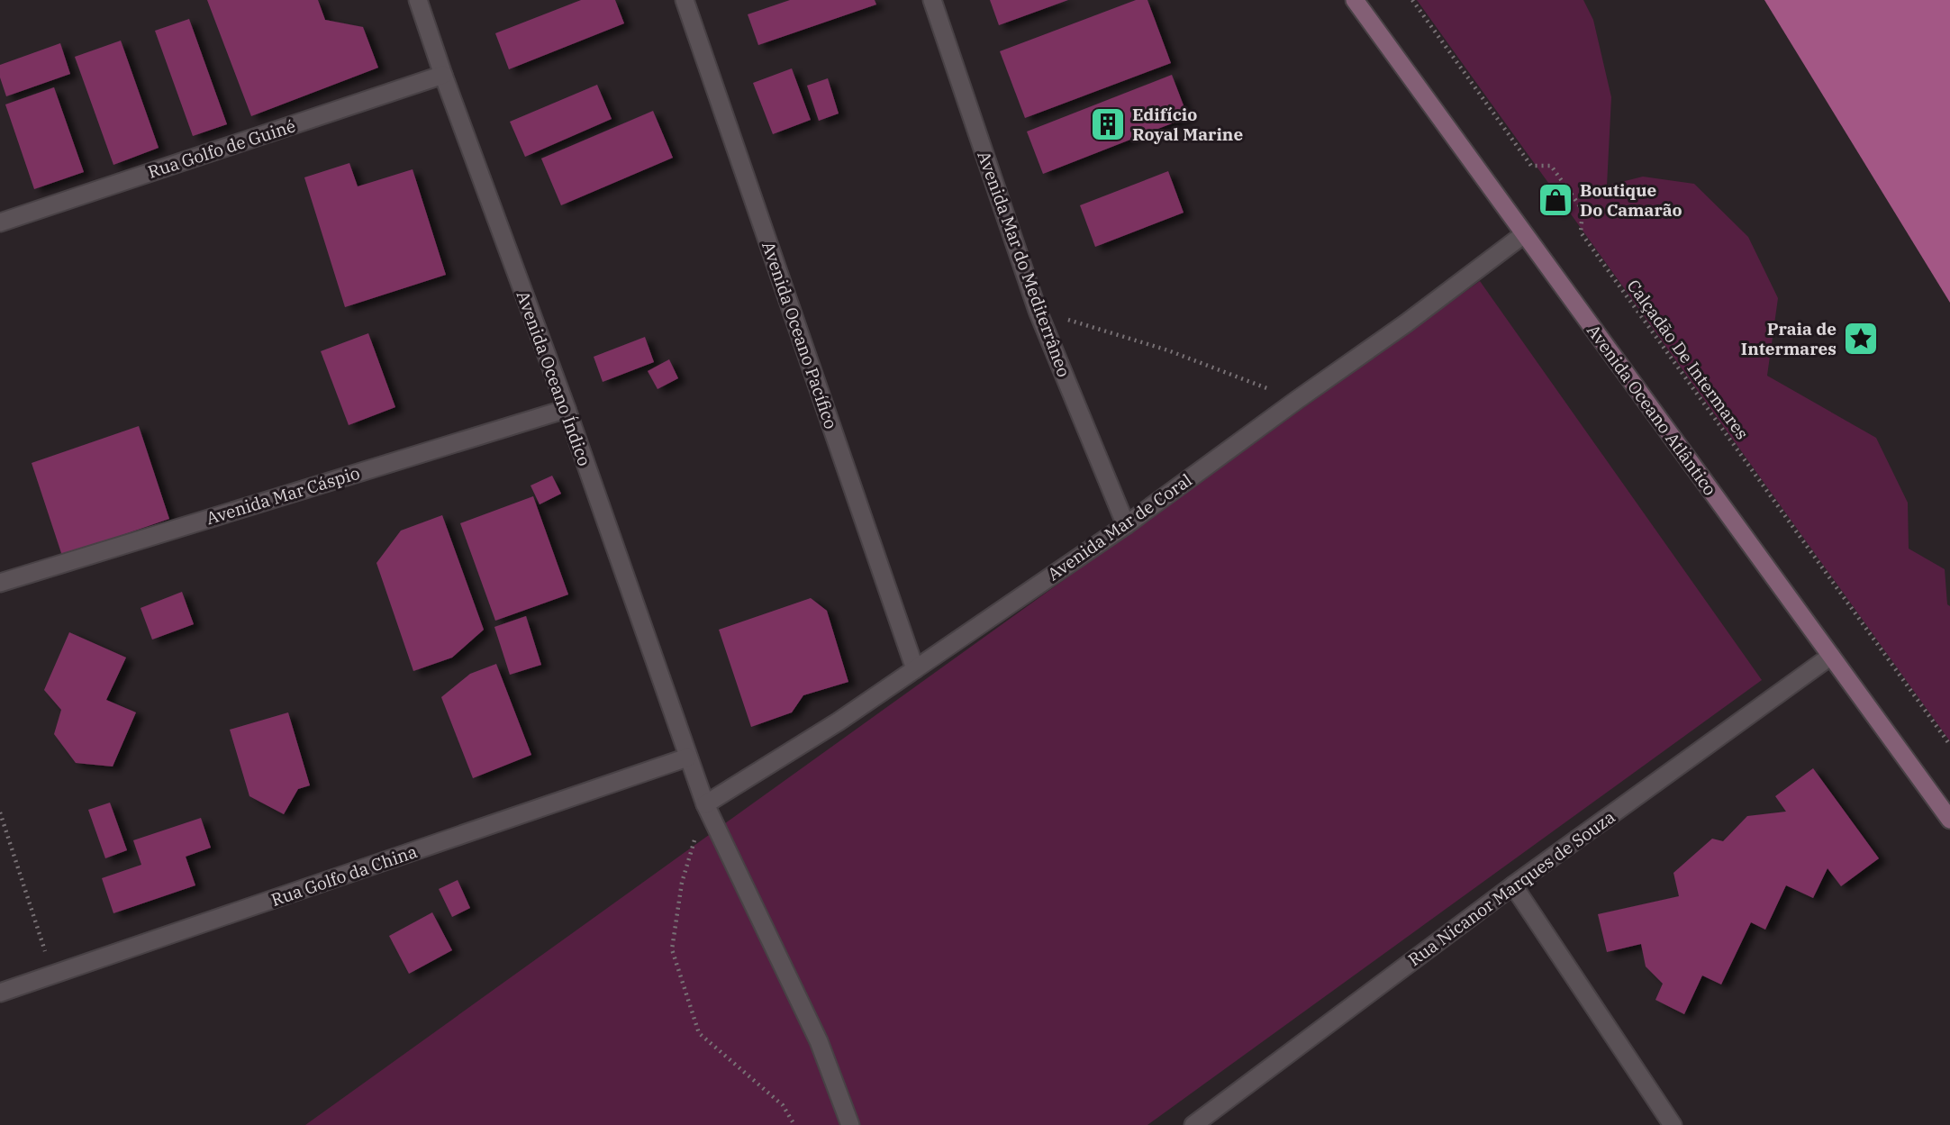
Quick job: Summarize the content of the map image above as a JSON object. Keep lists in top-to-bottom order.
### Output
{
  "streets": {
    "main road": ["Avenida Oceano Atlântico"],
    "street": [
      "Rua Golfo de Guiné",
      "Avenida Mar do Mediterrâneo",
      "Avenida Oceano Pacífico",
      "Avenida Oceano Índico",
      "Avenida Mar Cáspio",
      "Avenida Mar de Coral",
      "Rua Golfo da China",
      "Rua Nicanor Marques de Souza"
    ],
    "path": ["Calçadão De Intermares"]
  },
  "crossings": [
    ["Rua Golfo de Guiné", "Avenida Oceano Índico"],
    ["Avenida Mar do Mediterrâneo", "Avenida Mar de Coral"],
    ["Avenida Oceano Pacífico", "Avenida Mar de Coral"],
    ["Avenida Oceano Índico", "Avenida Mar Cáspio"],
    ["Avenida Oceano Índico", "Avenida Mar de Coral"],
    ["Avenida Oceano Índico", "Rua Golfo da China"],
    ["Avenida Oceano Atlântico", "Avenida Mar de Coral"],
    ["Avenida Oceano Atlântico", "Rua Nicanor Marques de Souza"]
  ],
  "places": {
    "building": ["Edifício Royal Marine"],
    "shop": ["Boutique Do Camarão"],
    "place": ["Praia de Intermares"]
  }
}
